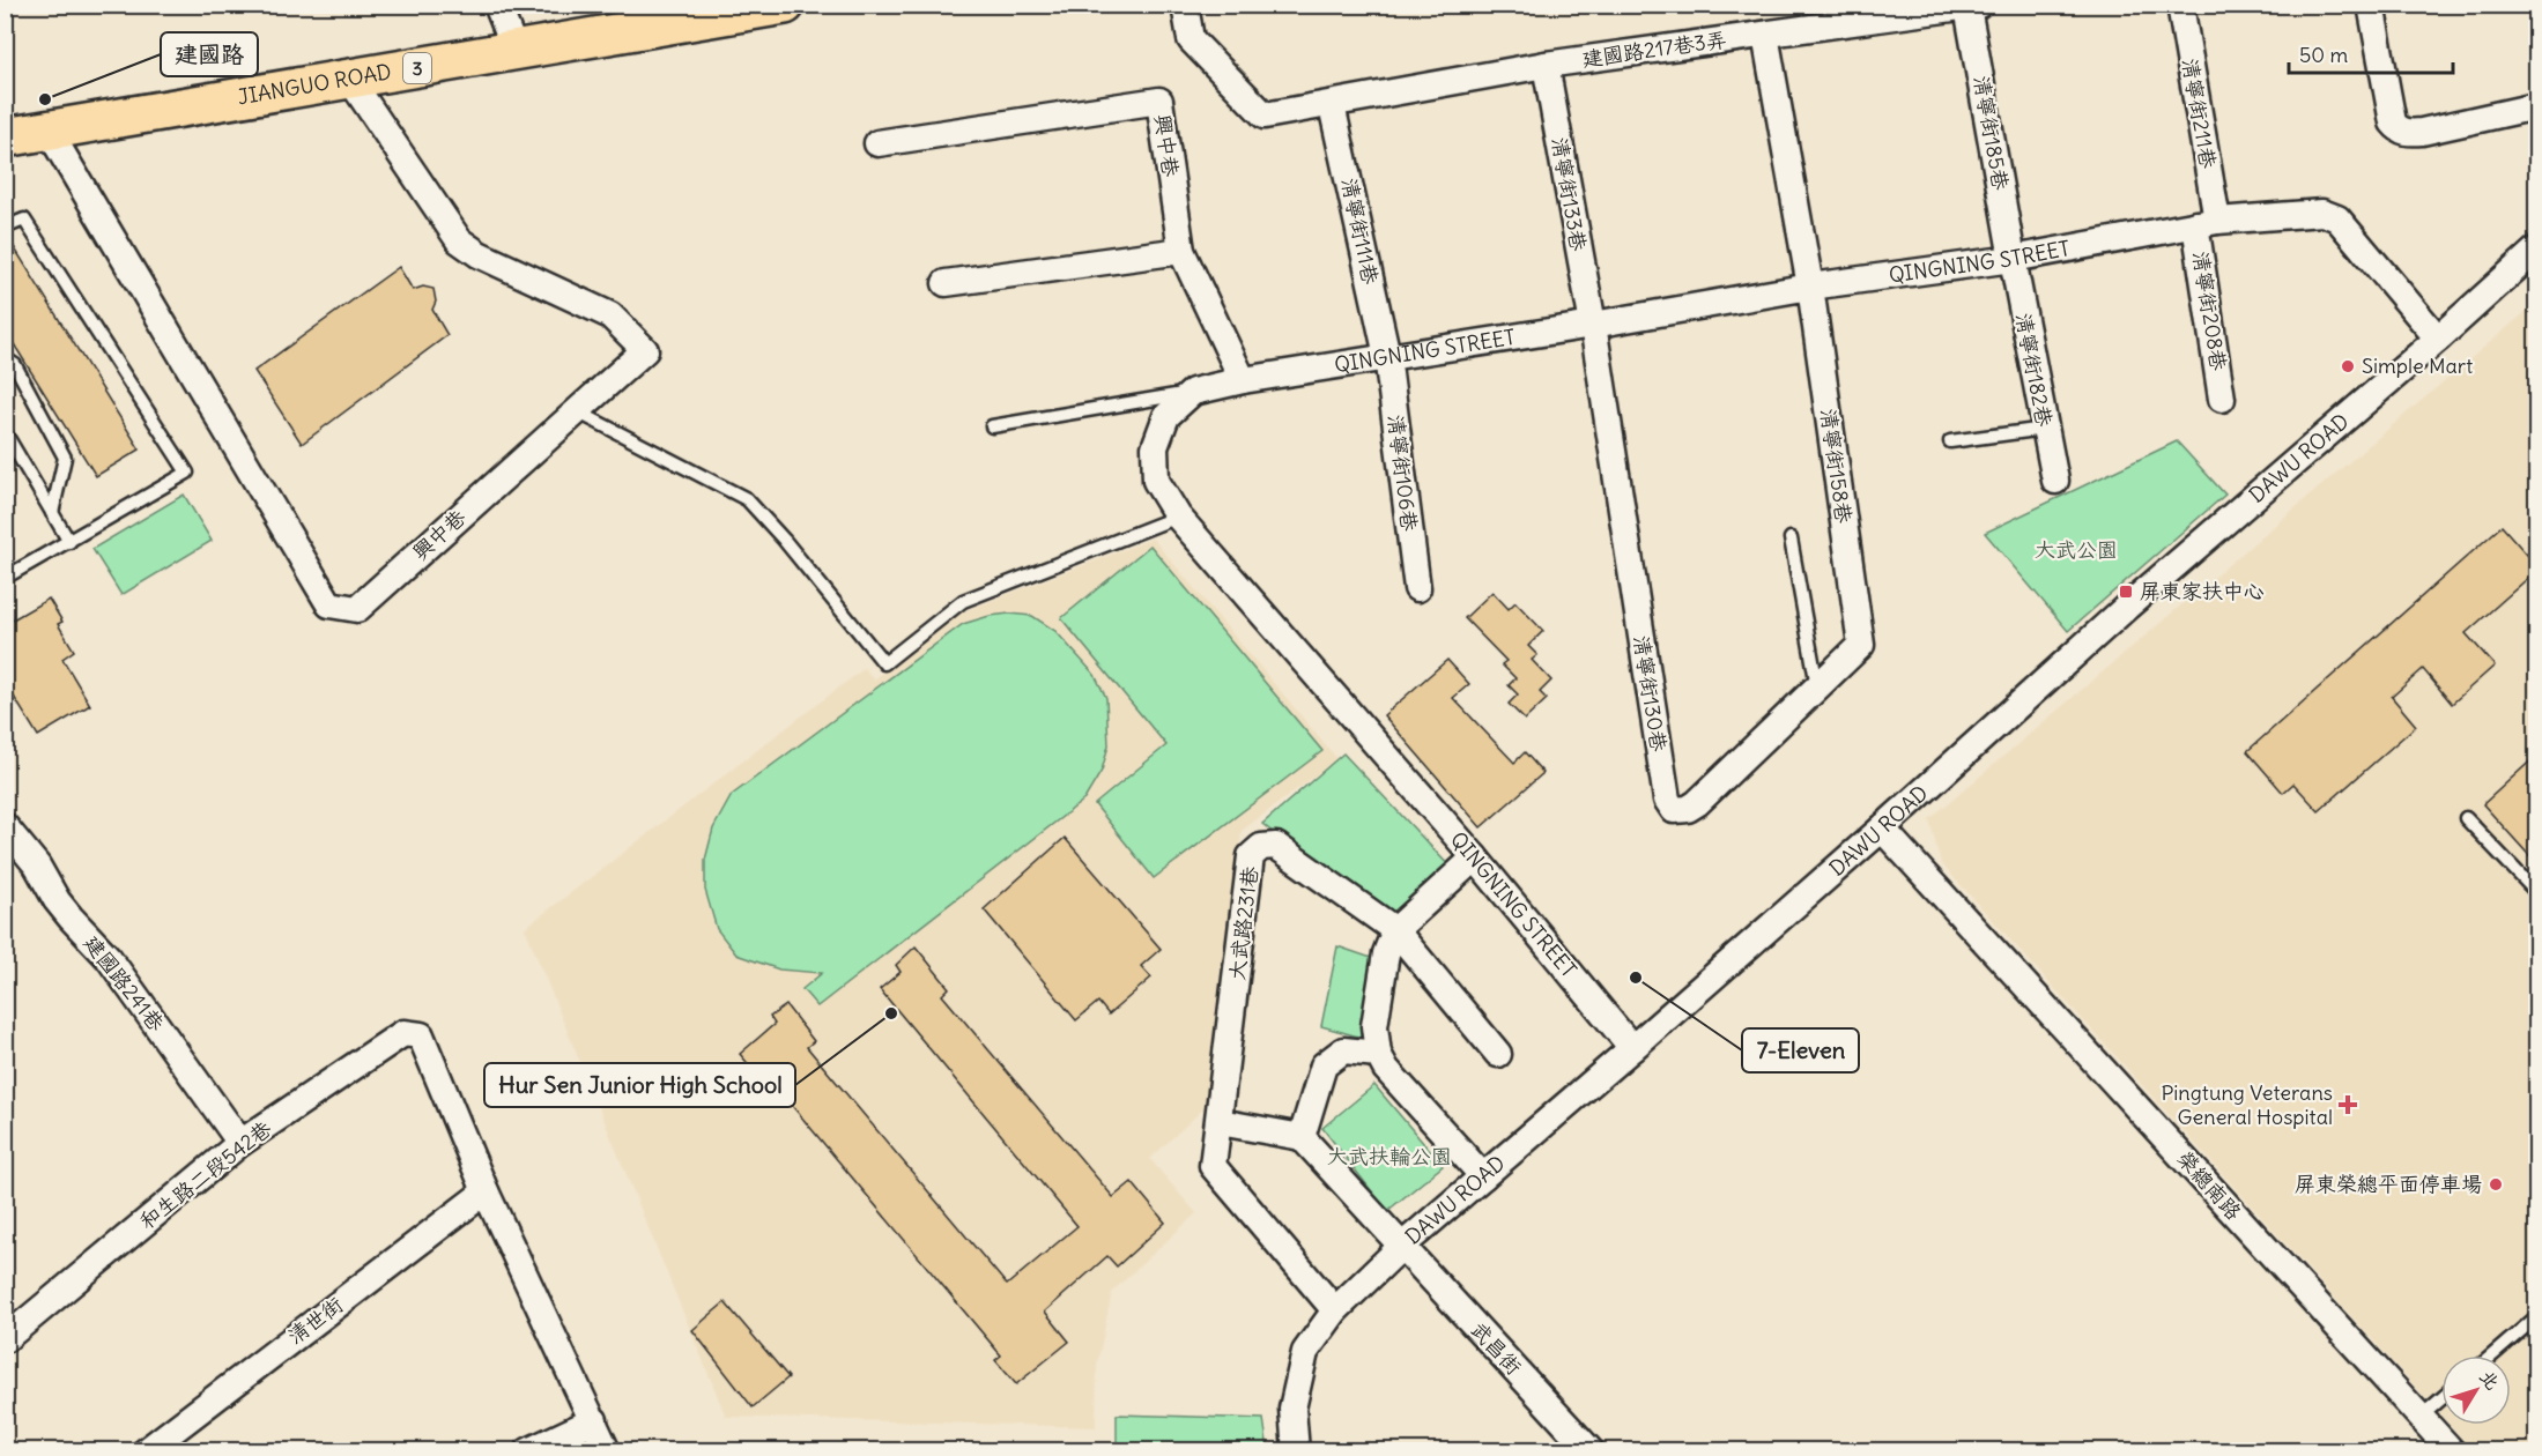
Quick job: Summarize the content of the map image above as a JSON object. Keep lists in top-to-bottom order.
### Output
{
  "streets": {
    "main road": ["3", "JIANGUO ROAD"],
    "street": [
      "建國路217巷3弄",
      "清寧街211巷",
      "清寧街185巷",
      "興中巷",
      "清寧街133巷",
      "清寧街111巷",
      "QINGNING STREET",
      "清寧街208巷",
      "清寧街182巷",
      "DAWU ROAD",
      "清寧街158巷",
      "清寧街106巷",
      "清寧街130巷",
      "大武路231巷",
      "建國路241巷",
      "和生路二段542巷",
      "榮總南路",
      "清世街",
      "武昌街"
    ]
  },
  "crossings": [
    ["建國路217巷3弄", "清寧街185巷"],
    ["建國路217巷3弄", "清寧街133巷"],
    ["建國路217巷3弄", "清寧街111巷"],
    ["建國路217巷3弄", "清寧街158巷"],
    ["JIANGUO ROAD", "興中巷"],
    ["清寧街211巷", "QINGNING STREET"],
    ["清寧街211巷", "清寧街208巷"],
    ["清寧街185巷", "QINGNING STREET"],
    ["清寧街185巷", "清寧街182巷"],
    ["興中巷", "QINGNING STREET"],
    ["清寧街133巷", "QINGNING STREET"],
    ["清寧街133巷", "清寧街130巷"],
    ["清寧街111巷", "QINGNING STREET"],
    ["清寧街111巷", "清寧街106巷"],
    ["QINGNING STREET", "清寧街208巷"],
    ["QINGNING STREET", "清寧街182巷"],
    ["QINGNING STREET", "DAWU ROAD"],
    ["QINGNING STREET", "清寧街158巷"],
    ["QINGNING STREET", "清寧街106巷"],
    ["QINGNING STREET", "清寧街130巷"],
    ["DAWU ROAD", "大武路231巷"],
    ["DAWU ROAD", "榮總南路"],
    ["DAWU ROAD", "武昌街"],
    ["清寧街158巷", "清寧街130巷"],
    ["建國路241巷", "和生路二段542巷"],
    ["和生路二段542巷", "清世街"]
  ],
  "parks": ["大武公園", "大武扶輪公園"],
  "places": {
    "other": [
      "建國路",
      "Simple Mart",
      "7-Eleven",
      "Hur Sen Junior High School",
      "屏東榮總平面停車場"
    ],
    "transit": ["屏東家扶中心"],
    "health": ["Pingtung Veterans General Hospital"]
  },
  "scale_bar": "50 m",
  "north": "top right"
}
